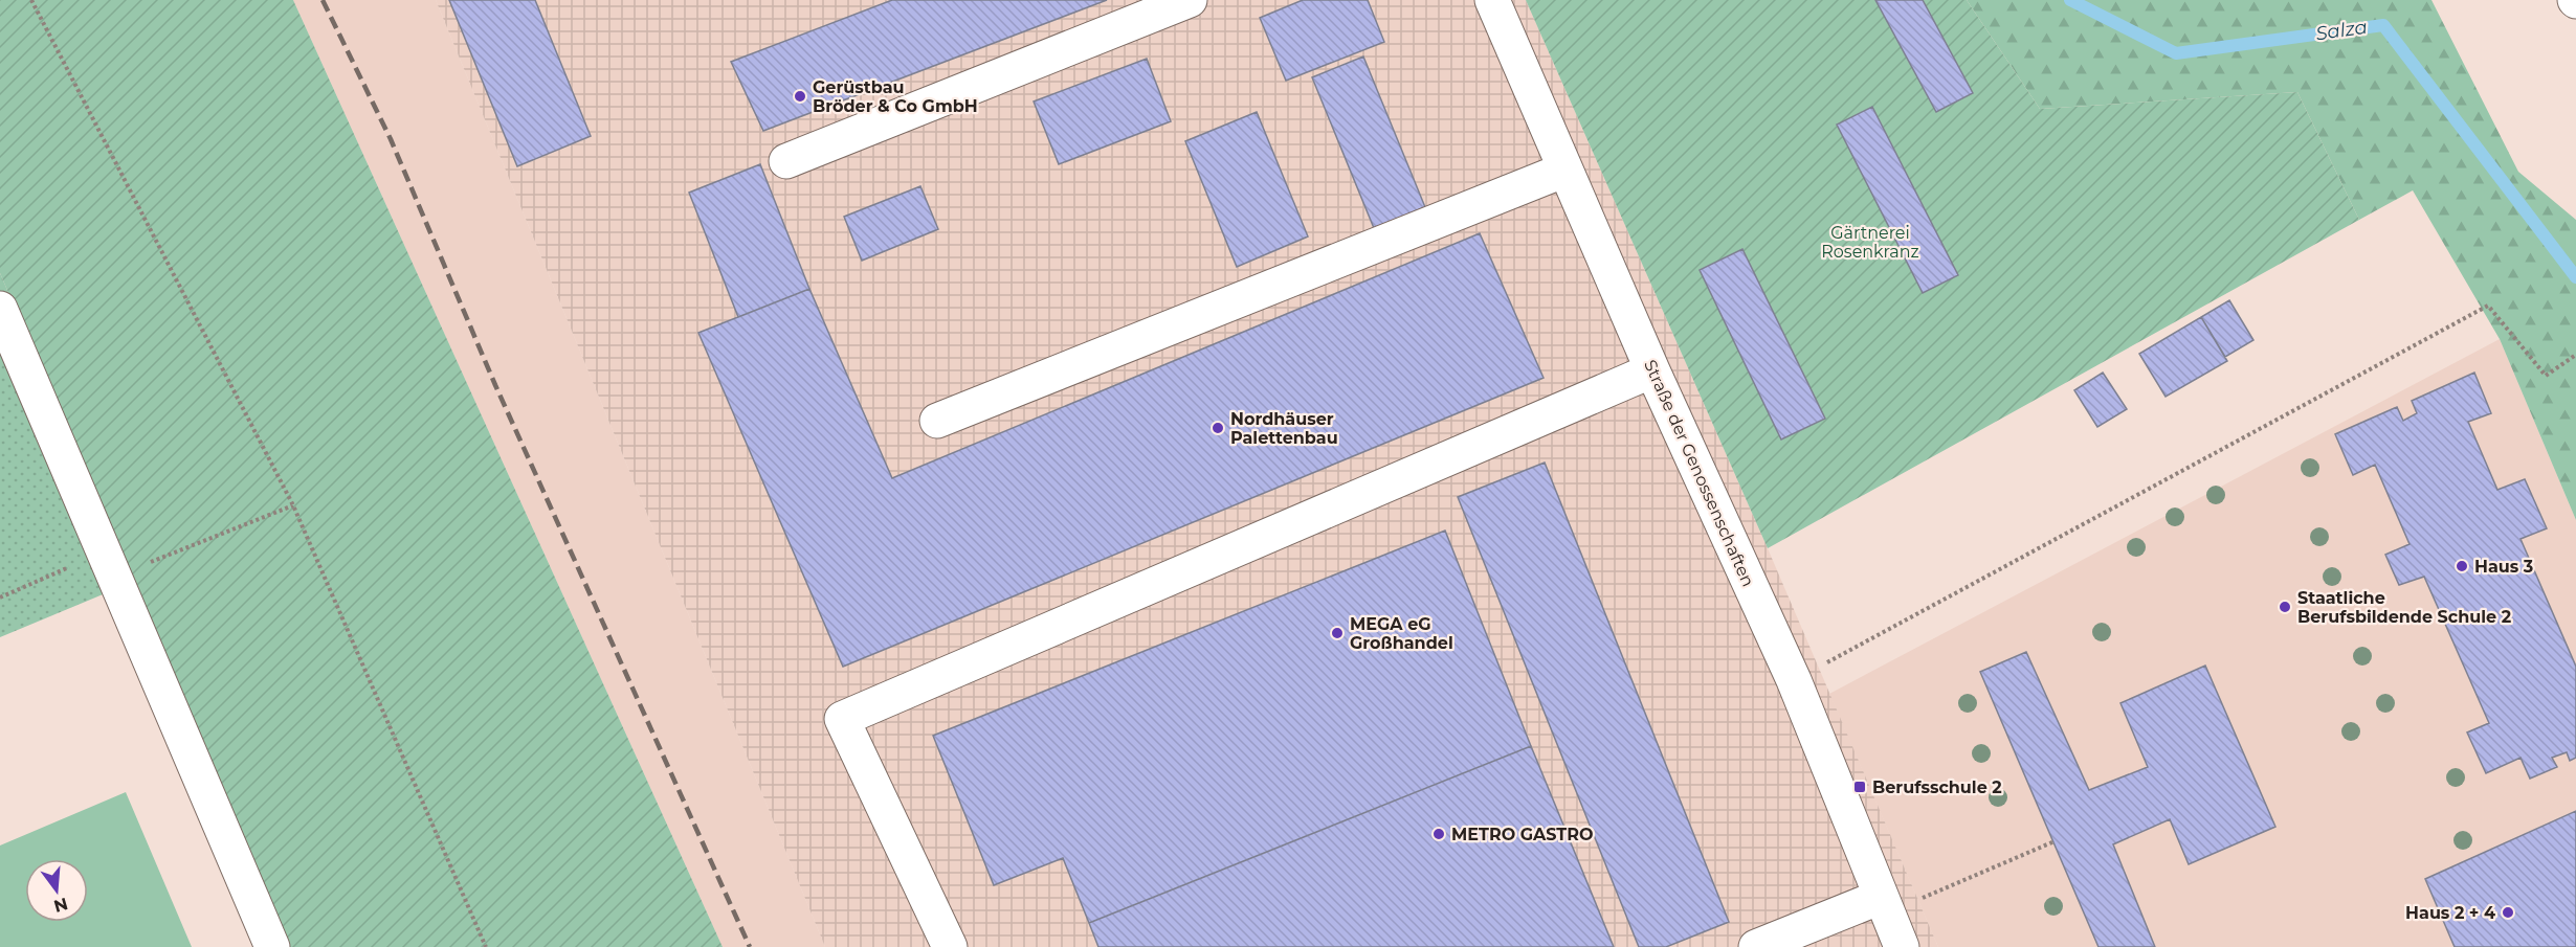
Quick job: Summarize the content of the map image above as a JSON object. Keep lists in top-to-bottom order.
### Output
{
  "streets": {
    "street": ["Straße der Genossenschaften"]
  },
  "water": ["Salza"],
  "parks": ["Gärtnerei Rosenkranz"],
  "places": {
    "other": [
      "Gerüstbau Bröder & Co GmbH",
      "Nordhäuser Palettenbau",
      "Haus 3",
      "Staatliche Berufsbildende Schule 2",
      "MEGA eG Großhandel",
      "METRO GASTRO",
      "Haus 2 + 4"
    ],
    "transit": ["Berufsschule 2"]
  },
  "north": "bottom"
}
